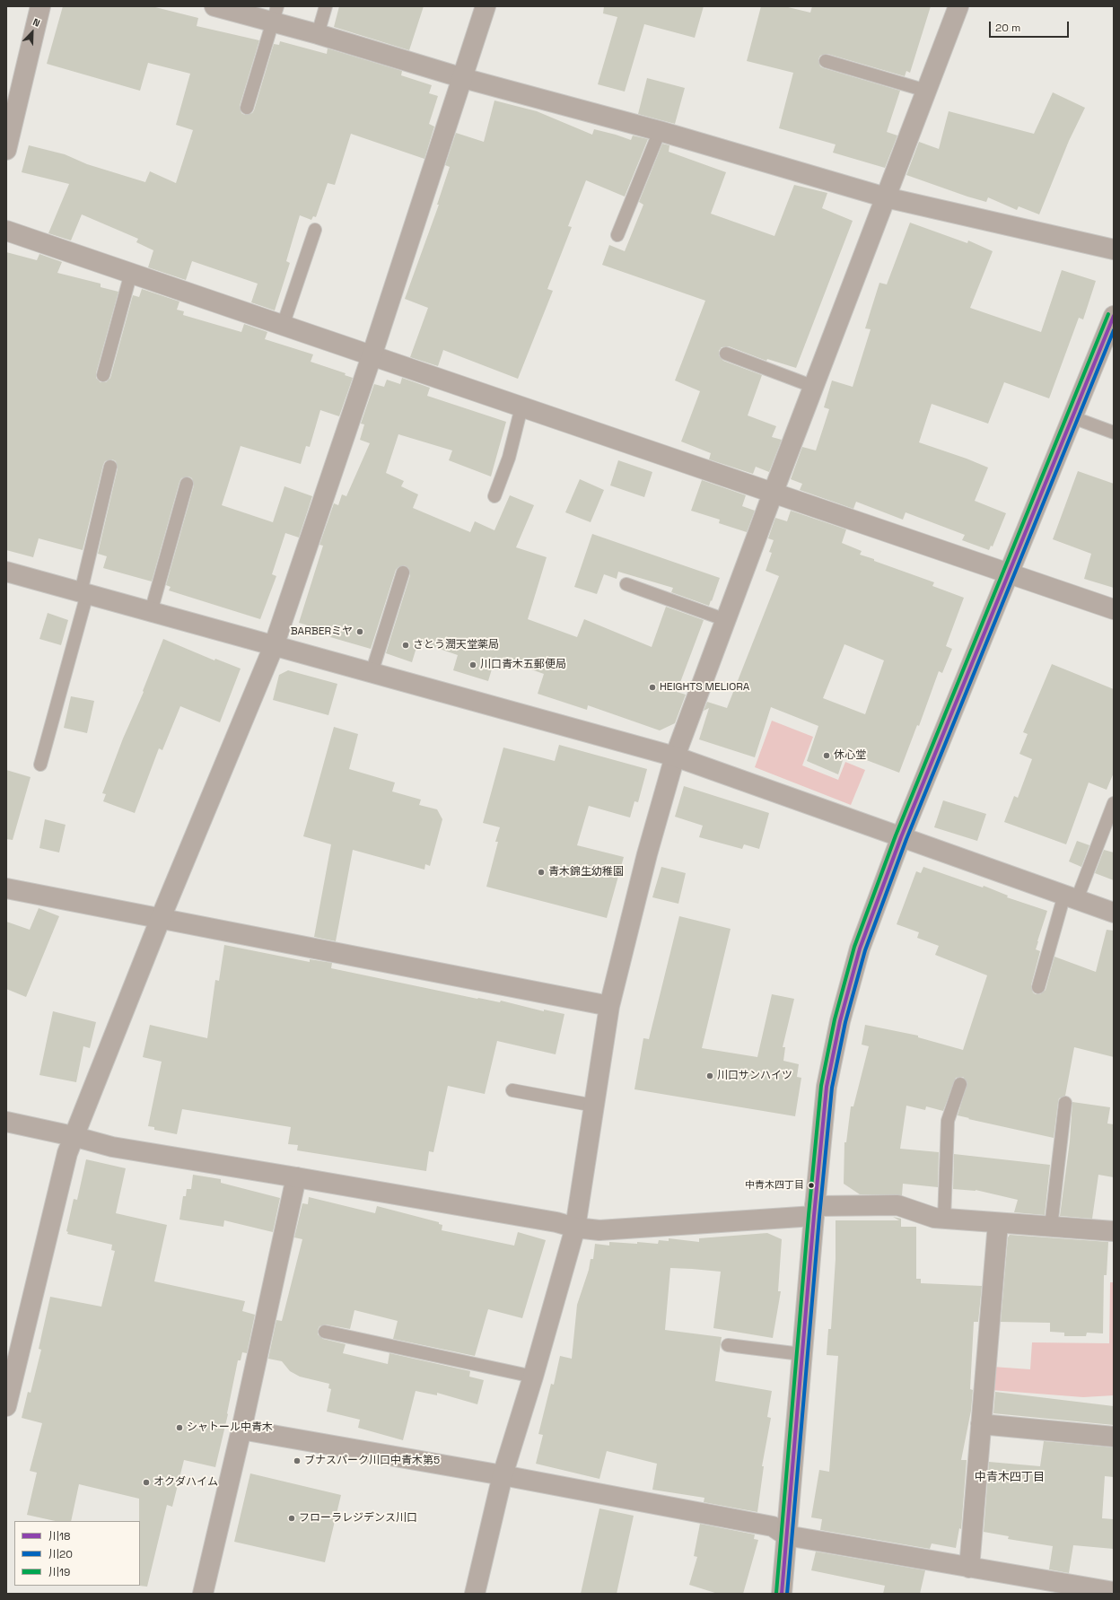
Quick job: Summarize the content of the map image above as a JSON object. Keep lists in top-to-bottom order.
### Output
{
  "districts": ["中青木四丁目"],
  "places": [
    "BARBERミヤ",
    "さとう潤天堂薬局",
    "川口青木五郵便局",
    "HEIGHTS MELIORA",
    "休心堂",
    "青木錦生幼稚園",
    "川口サンハイツ",
    "中青木四丁目",
    "シャトール中青木",
    "ブナスパーク川口中青木第5",
    "オクダハイム",
    "フローラレジデンス川口"
  ],
  "lines": ["transit line 川19", "transit line 川18", "transit line 川20"],
  "legend": ["川18", "川20", "川19"],
  "scale_bar": "20 m",
  "north": "top right"
}
